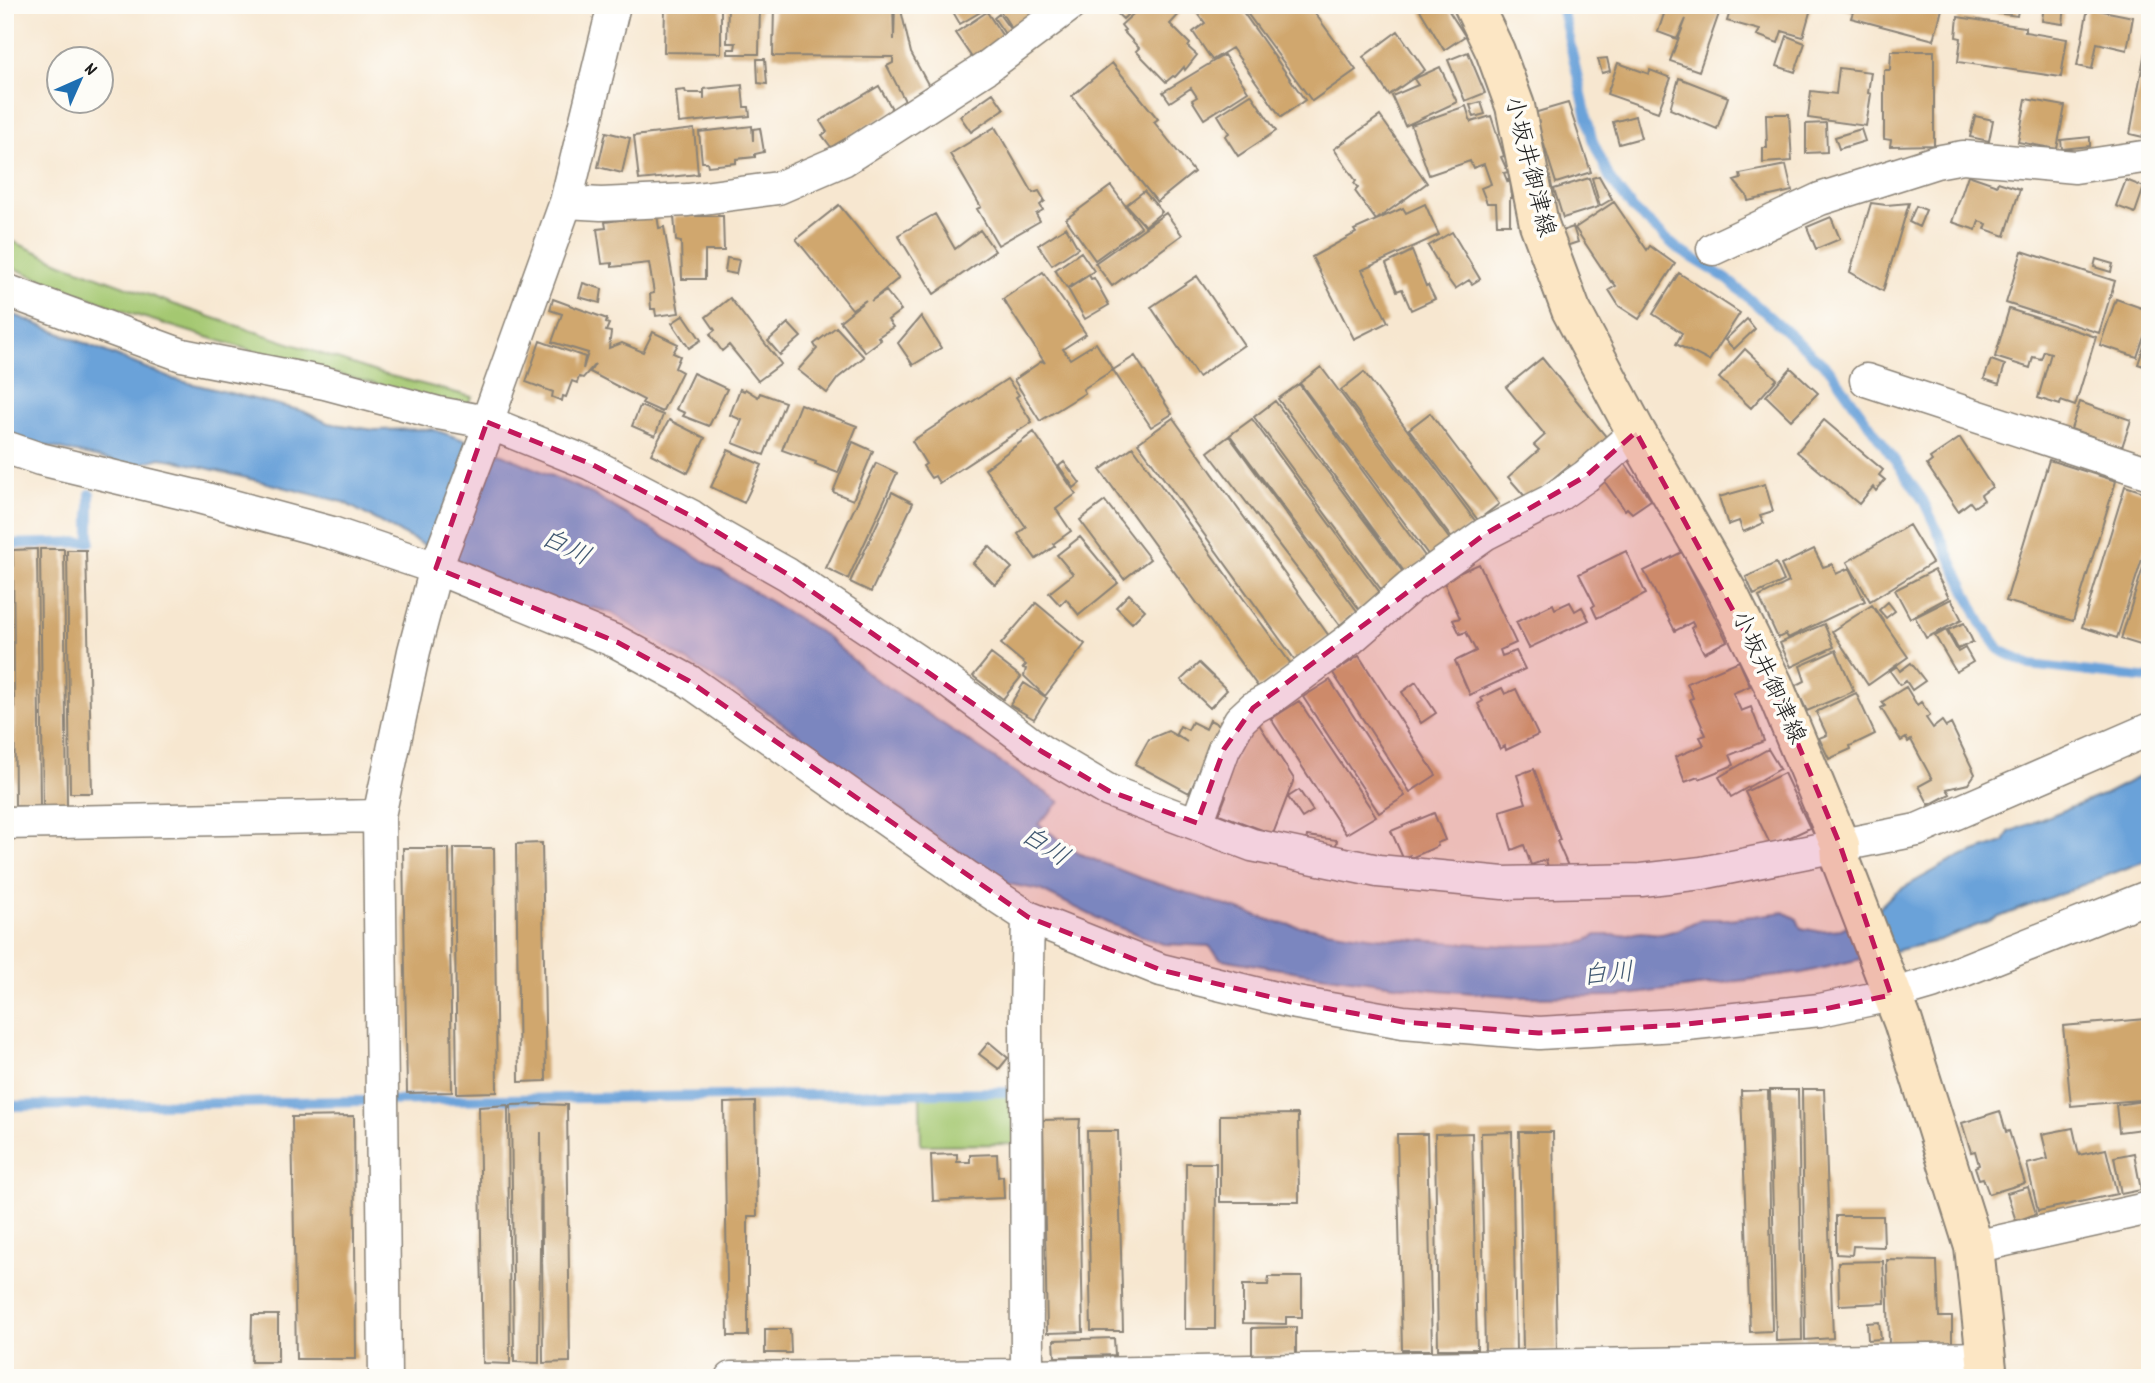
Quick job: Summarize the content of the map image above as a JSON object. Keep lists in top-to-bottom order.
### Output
{
  "streets": {
    "main road": ["小坂井御津線"]
  },
  "water": ["白川"],
  "north": "top right"
}
